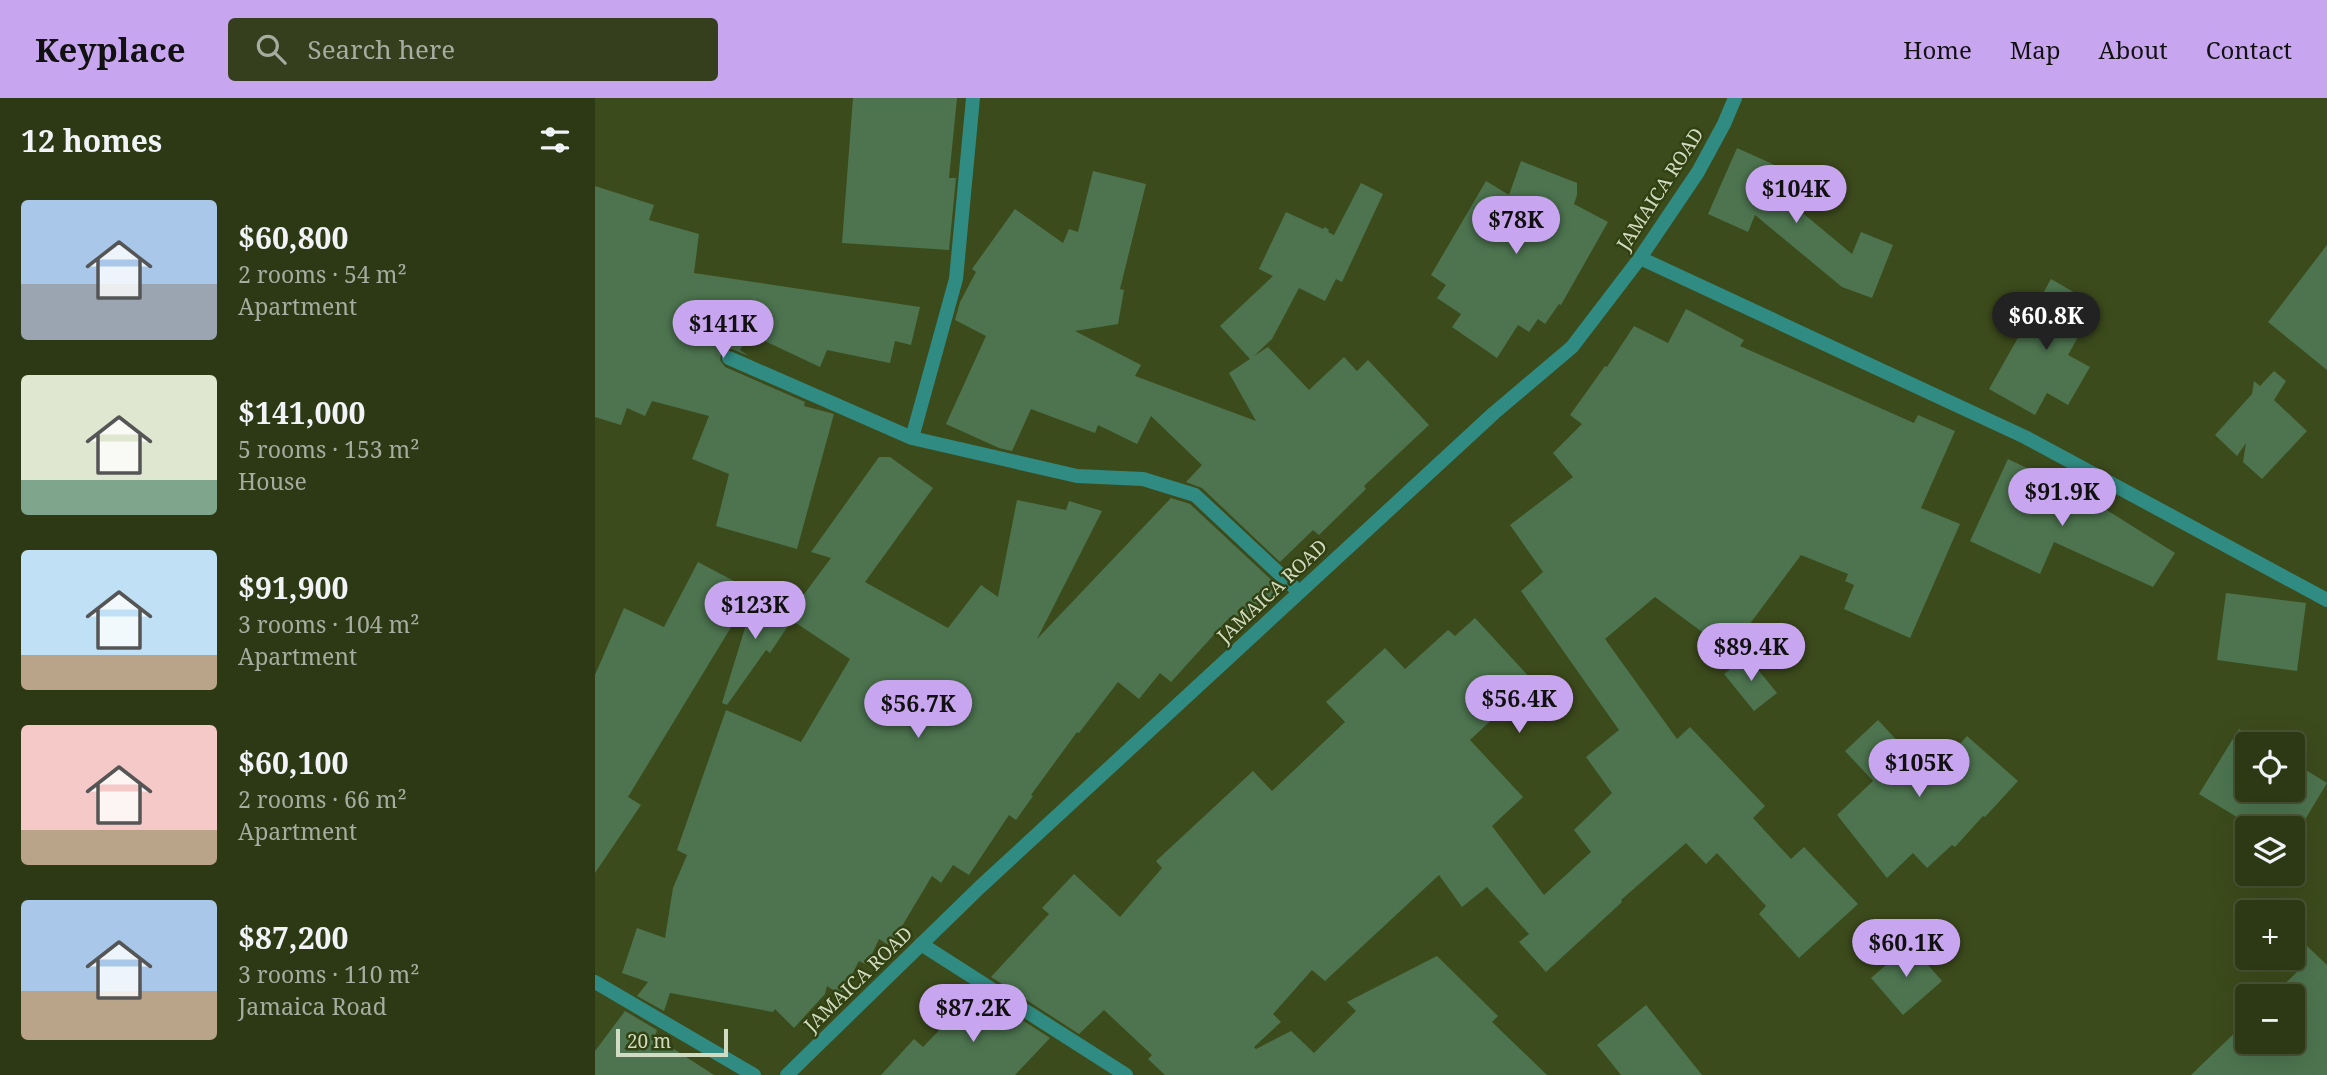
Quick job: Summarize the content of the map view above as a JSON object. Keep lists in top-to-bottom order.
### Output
{
  "streets": {
    "street": ["JAMAICA ROAD"]
  },
  "scale_bar": "20 m",
  "page": {
    "header": "Keyplace",
    "search": "Search here",
    "nav": [
      "Home",
      "Map",
      "About",
      "Contact"
    ],
    "heading": "12 homes",
    "price": [
      "$104K",
      "$78K",
      "$60.8K",
      "$141K",
      "$91.9K",
      "$123K",
      "$89.4K",
      "$56.4K",
      "$56.7K",
      "$105K",
      "$60.1K",
      "$87.2K"
    ],
    "list": [
      {
        "name": "$60,800",
        "note": "2 rooms · 54 m² · Apartment"
      },
      {
        "name": "$141,000",
        "note": "5 rooms · 153 m² · House"
      },
      {
        "name": "$91,900",
        "note": "3 rooms · 104 m² · Apartment"
      },
      {
        "name": "$60,100",
        "note": "2 rooms · 66 m² · Apartment"
      },
      {
        "name": "$87,200",
        "note": "3 rooms · 110 m² · Jamaica Road"
      }
    ],
    "map_buttons": ["+", "−"],
    "scale": "20 m"
  }
}
